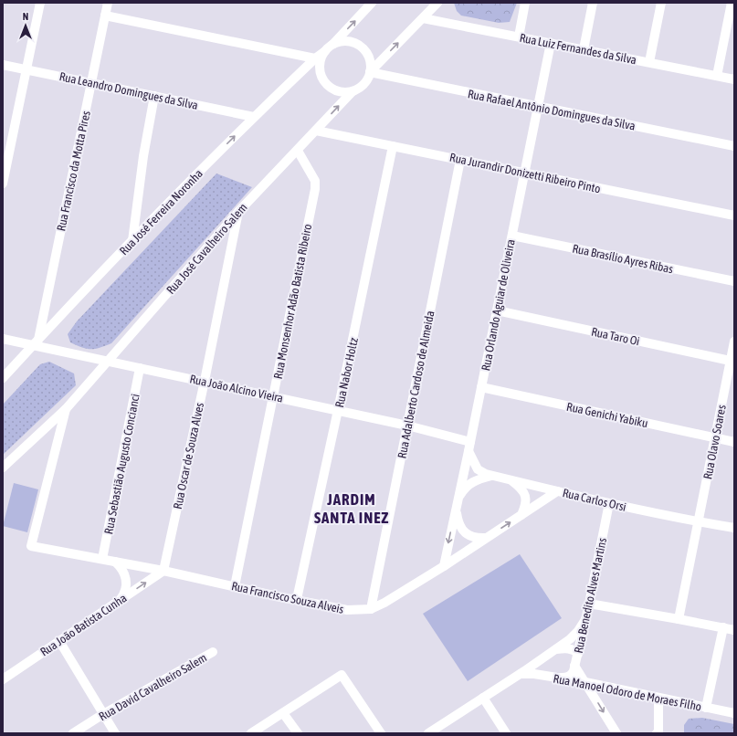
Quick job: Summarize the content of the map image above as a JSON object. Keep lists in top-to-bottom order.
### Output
{
  "streets": {
    "street": [
      "Rua Luiz Fernandes da Silva",
      "Rua Leandro Domingues da Silva",
      "Rua Rafael Antônio Domingues da Silva",
      "Rua Francisco da Motta Pires",
      "Rua Jurandir Donizetti Ribeiro Pinto",
      "Rua José Ferreira Noronha",
      "Rua José Cavalheiro Salem",
      "Rua Brasílio Ayres Ribas",
      "Rua Monsenhor Adão Batista Ribeiro",
      "Rua Orlando Aguiar de Oliveira",
      "Rua Taro Oi",
      "Rua Nabor Holtz",
      "Rua Adalberto Cardoso de Almeida",
      "Rua João Alcino Vieira",
      "Rua Genichi Yabiku",
      "Rua Olavo Soares",
      "Rua Oscar de Souza Alves",
      "Rua Sebastião Augusto Concianci",
      "Rua Carlos Orsi",
      "Rua Benedito Alves Martins",
      "Rua Francisco Souza Alveis",
      "Rua João Batista Cunha",
      "Rua David Cavalheiro Salem",
      "Rua Manoel Odoro de Moraes Filho"
    ]
  },
  "crossings": [
    ["Rua Luiz Fernandes da Silva", "Rua Orlando Aguiar de Oliveira"],
    ["Rua Leandro Domingues da Silva", "Rua Francisco da Motta Pires"],
    ["Rua Leandro Domingues da Silva", "Rua José Ferreira Noronha"],
    ["Rua Rafael Antônio Domingues da Silva", "Rua José Ferreira Noronha"],
    ["Rua Rafael Antônio Domingues da Silva", "Rua José Cavalheiro Salem"],
    ["Rua Rafael Antônio Domingues da Silva", "Rua Orlando Aguiar de Oliveira"],
    ["Rua Francisco da Motta Pires", "Rua José Ferreira Noronha"],
    ["Rua Francisco da Motta Pires", "Rua João Alcino Vieira"],
    ["Rua Jurandir Donizetti Ribeiro Pinto", "Rua José Cavalheiro Salem"],
    ["Rua Jurandir Donizetti Ribeiro Pinto", "Rua Orlando Aguiar de Oliveira"],
    ["Rua Jurandir Donizetti Ribeiro Pinto", "Rua Nabor Holtz"],
    ["Rua Jurandir Donizetti Ribeiro Pinto", "Rua Adalberto Cardoso de Almeida"],
    ["Rua José Ferreira Noronha", "Rua José Cavalheiro Salem"],
    ["Rua José Ferreira Noronha", "Rua João Alcino Vieira"],
    ["Rua José Cavalheiro Salem", "Rua Monsenhor Adão Batista Ribeiro"],
    ["Rua José Cavalheiro Salem", "Rua João Alcino Vieira"],
    ["Rua José Cavalheiro Salem", "Rua Oscar de Souza Alves"],
    ["Rua José Cavalheiro Salem", "Rua Francisco Souza Alveis"],
    ["Rua Brasílio Ayres Ribas", "Rua Orlando Aguiar de Oliveira"],
    ["Rua Monsenhor Adão Batista Ribeiro", "Rua João Alcino Vieira"],
    ["Rua Monsenhor Adão Batista Ribeiro", "Rua Francisco Souza Alveis"],
    ["Rua Orlando Aguiar de Oliveira", "Rua Taro Oi"],
    ["Rua Orlando Aguiar de Oliveira", "Rua João Alcino Vieira"],
    ["Rua Orlando Aguiar de Oliveira", "Rua Genichi Yabiku"],
    ["Rua Orlando Aguiar de Oliveira", "Rua Carlos Orsi"],
    ["Rua Orlando Aguiar de Oliveira", "Rua Francisco Souza Alveis"],
    ["Rua Taro Oi", "Rua Olavo Soares"],
    ["Rua Nabor Holtz", "Rua João Alcino Vieira"],
    ["Rua Nabor Holtz", "Rua Francisco Souza Alveis"],
    ["Rua Adalberto Cardoso de Almeida", "Rua João Alcino Vieira"],
    ["Rua Adalberto Cardoso de Almeida", "Rua Francisco Souza Alveis"],
    ["Rua João Alcino Vieira", "Rua Oscar de Souza Alves"],
    ["Rua João Alcino Vieira", "Rua Sebastião Augusto Concianci"],
    ["Rua João Alcino Vieira", "Rua Carlos Orsi"],
    ["Rua Genichi Yabiku", "Rua Olavo Soares"],
    ["Rua Olavo Soares", "Rua Carlos Orsi"],
    ["Rua Oscar de Souza Alves", "Rua Francisco Souza Alveis"],
    ["Rua Oscar de Souza Alves", "Rua João Batista Cunha"],
    ["Rua Sebastião Augusto Concianci", "Rua Francisco Souza Alveis"],
    ["Rua Carlos Orsi", "Rua Benedito Alves Martins"],
    ["Rua Carlos Orsi", "Rua Francisco Souza Alveis"],
    ["Rua Benedito Alves Martins", "Rua Manoel Odoro de Moraes Filho"],
    ["Rua Francisco Souza Alveis", "Rua João Batista Cunha"]
  ],
  "one_way": ["Rua José Ferreira Noronha"],
  "districts": ["JARDIM SANTA INEZ"],
  "north": "top"
}
